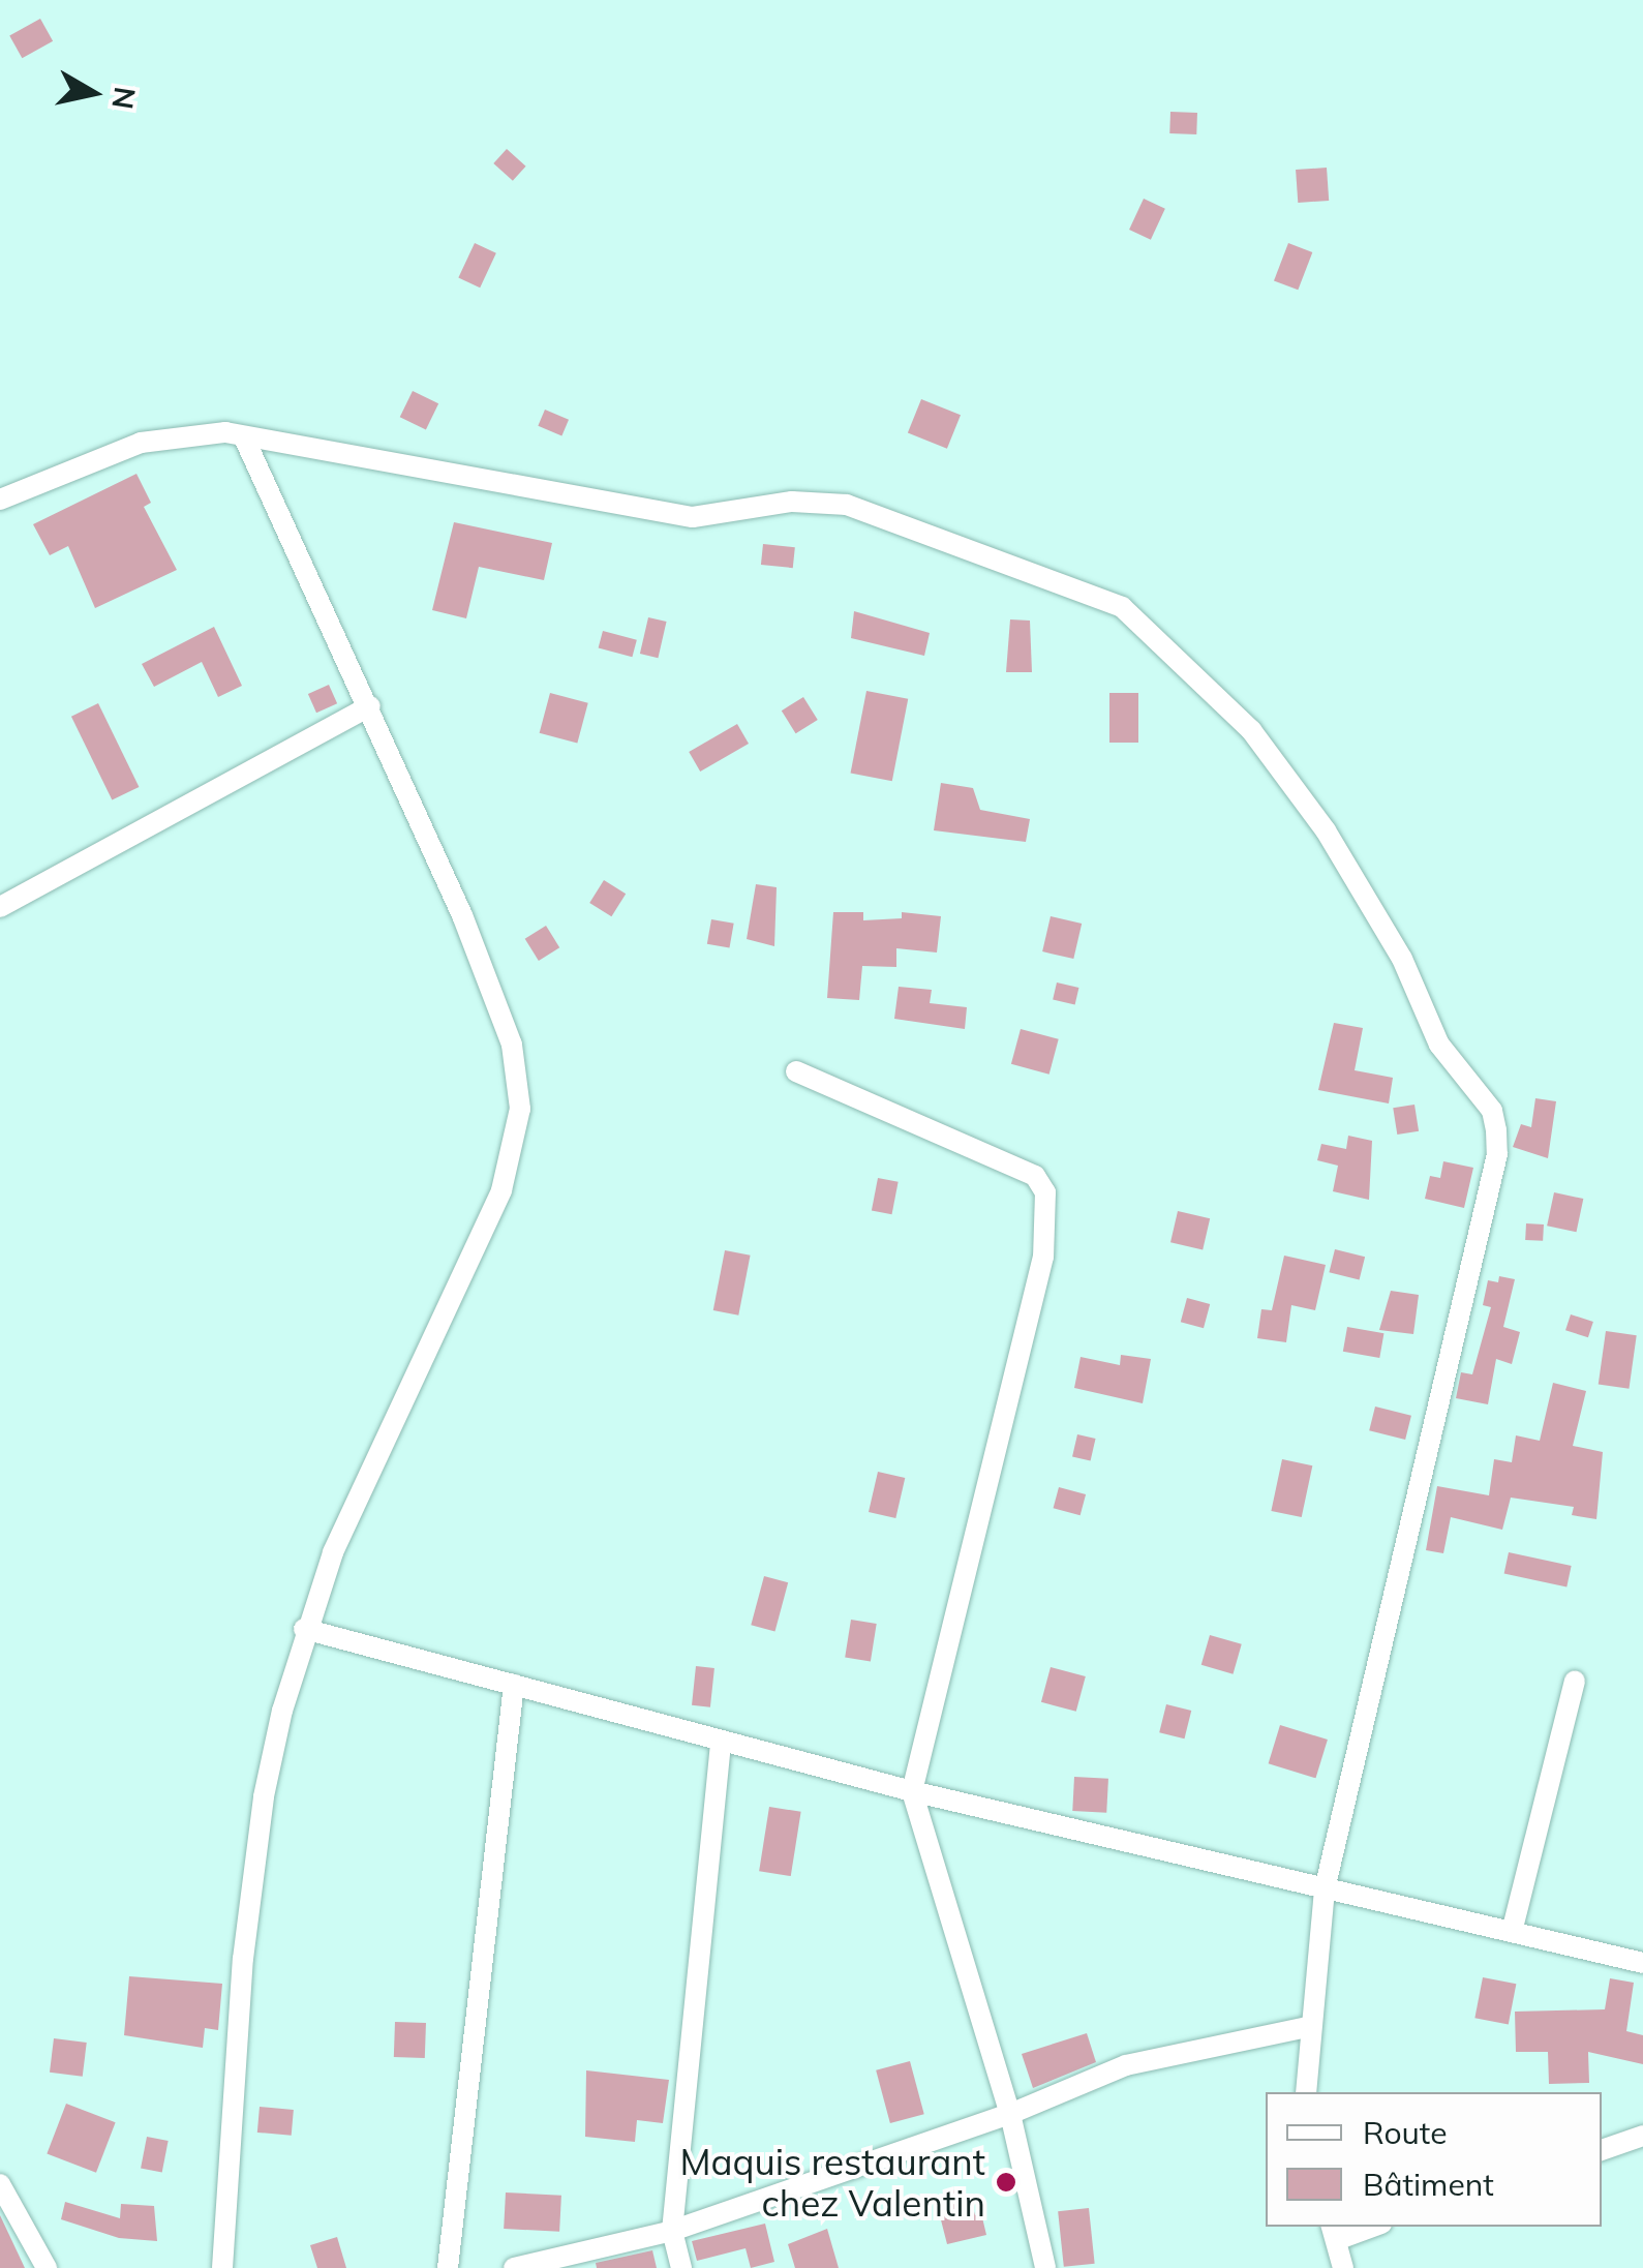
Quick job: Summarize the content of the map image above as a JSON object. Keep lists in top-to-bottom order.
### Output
{
  "places": ["Maquis restaurant chez Valentin"],
  "legend": ["Route", "Bâtiment"],
  "north": "right"
}
